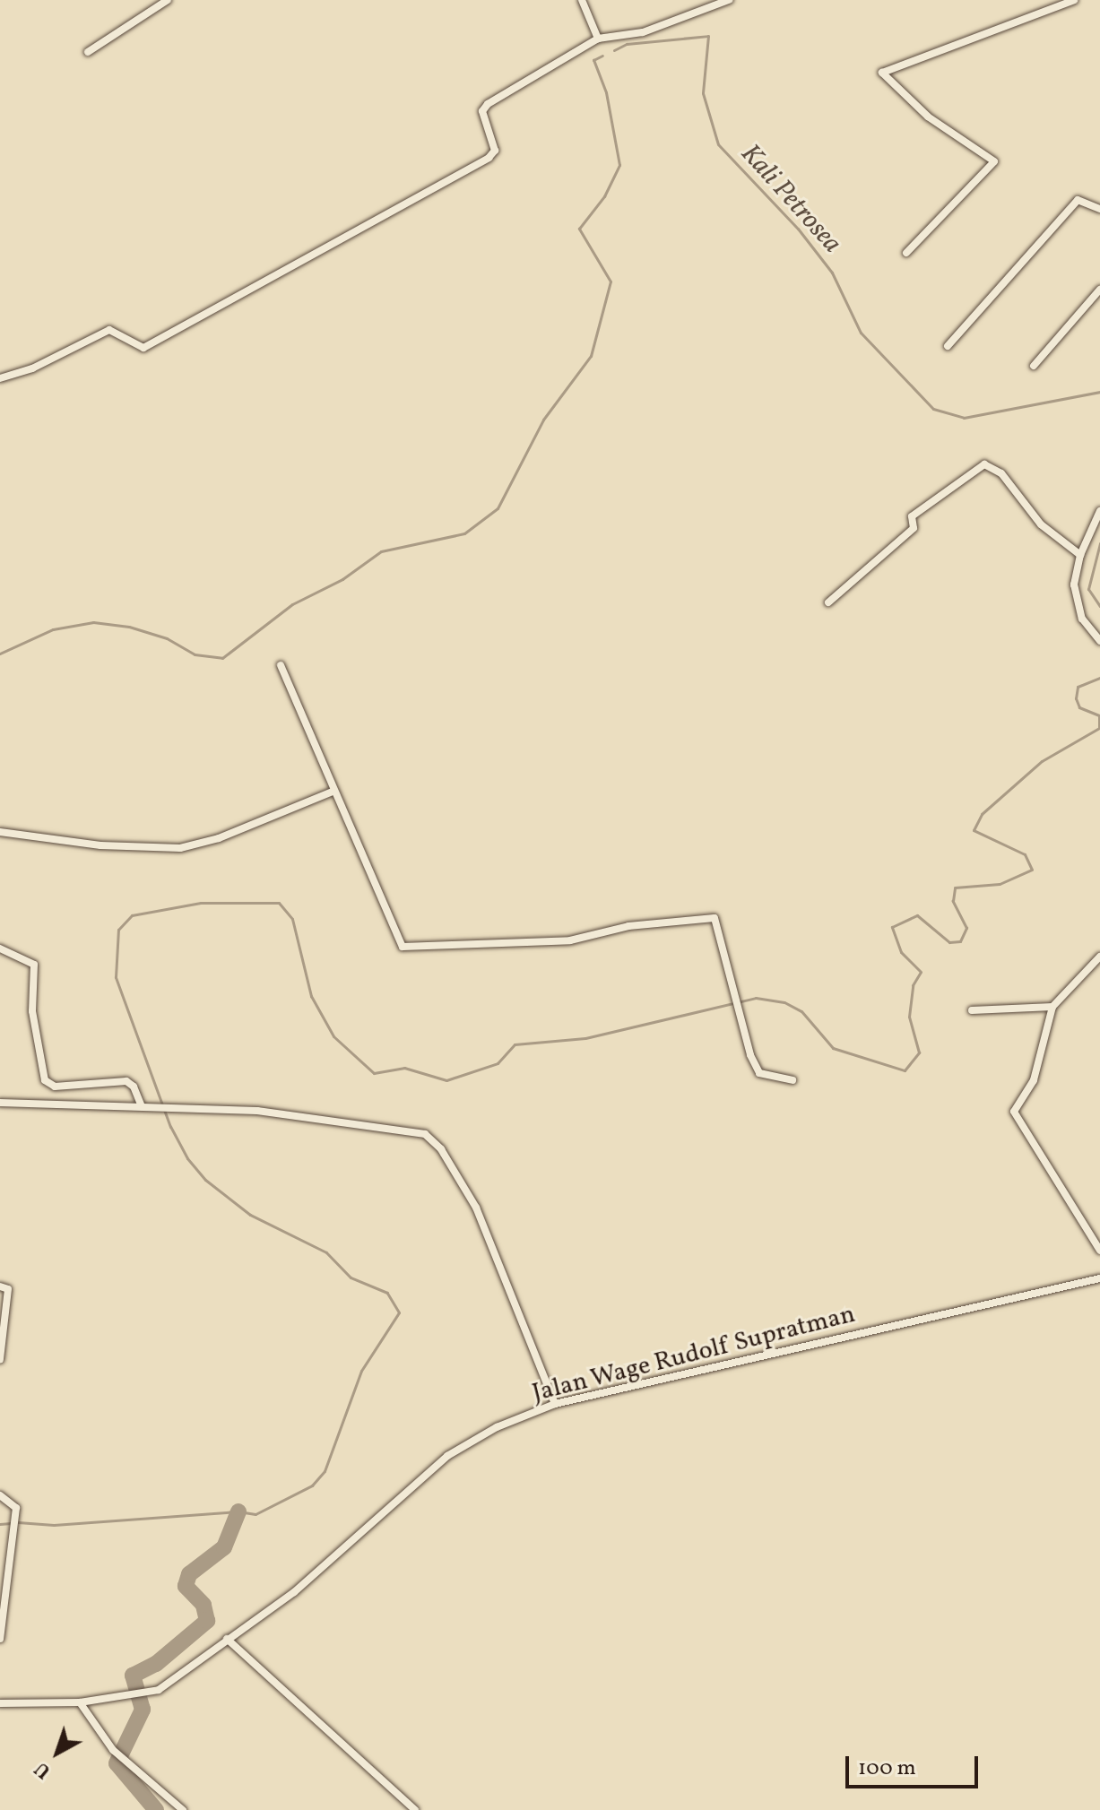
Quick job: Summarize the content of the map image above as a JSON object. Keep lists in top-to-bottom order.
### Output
{
  "streets": {
    "street": ["Jalan Wage Rudolf Supratman"]
  },
  "water": ["Kali Petrosea"],
  "scale_bar": "100 m",
  "north": "bottom left"
}
